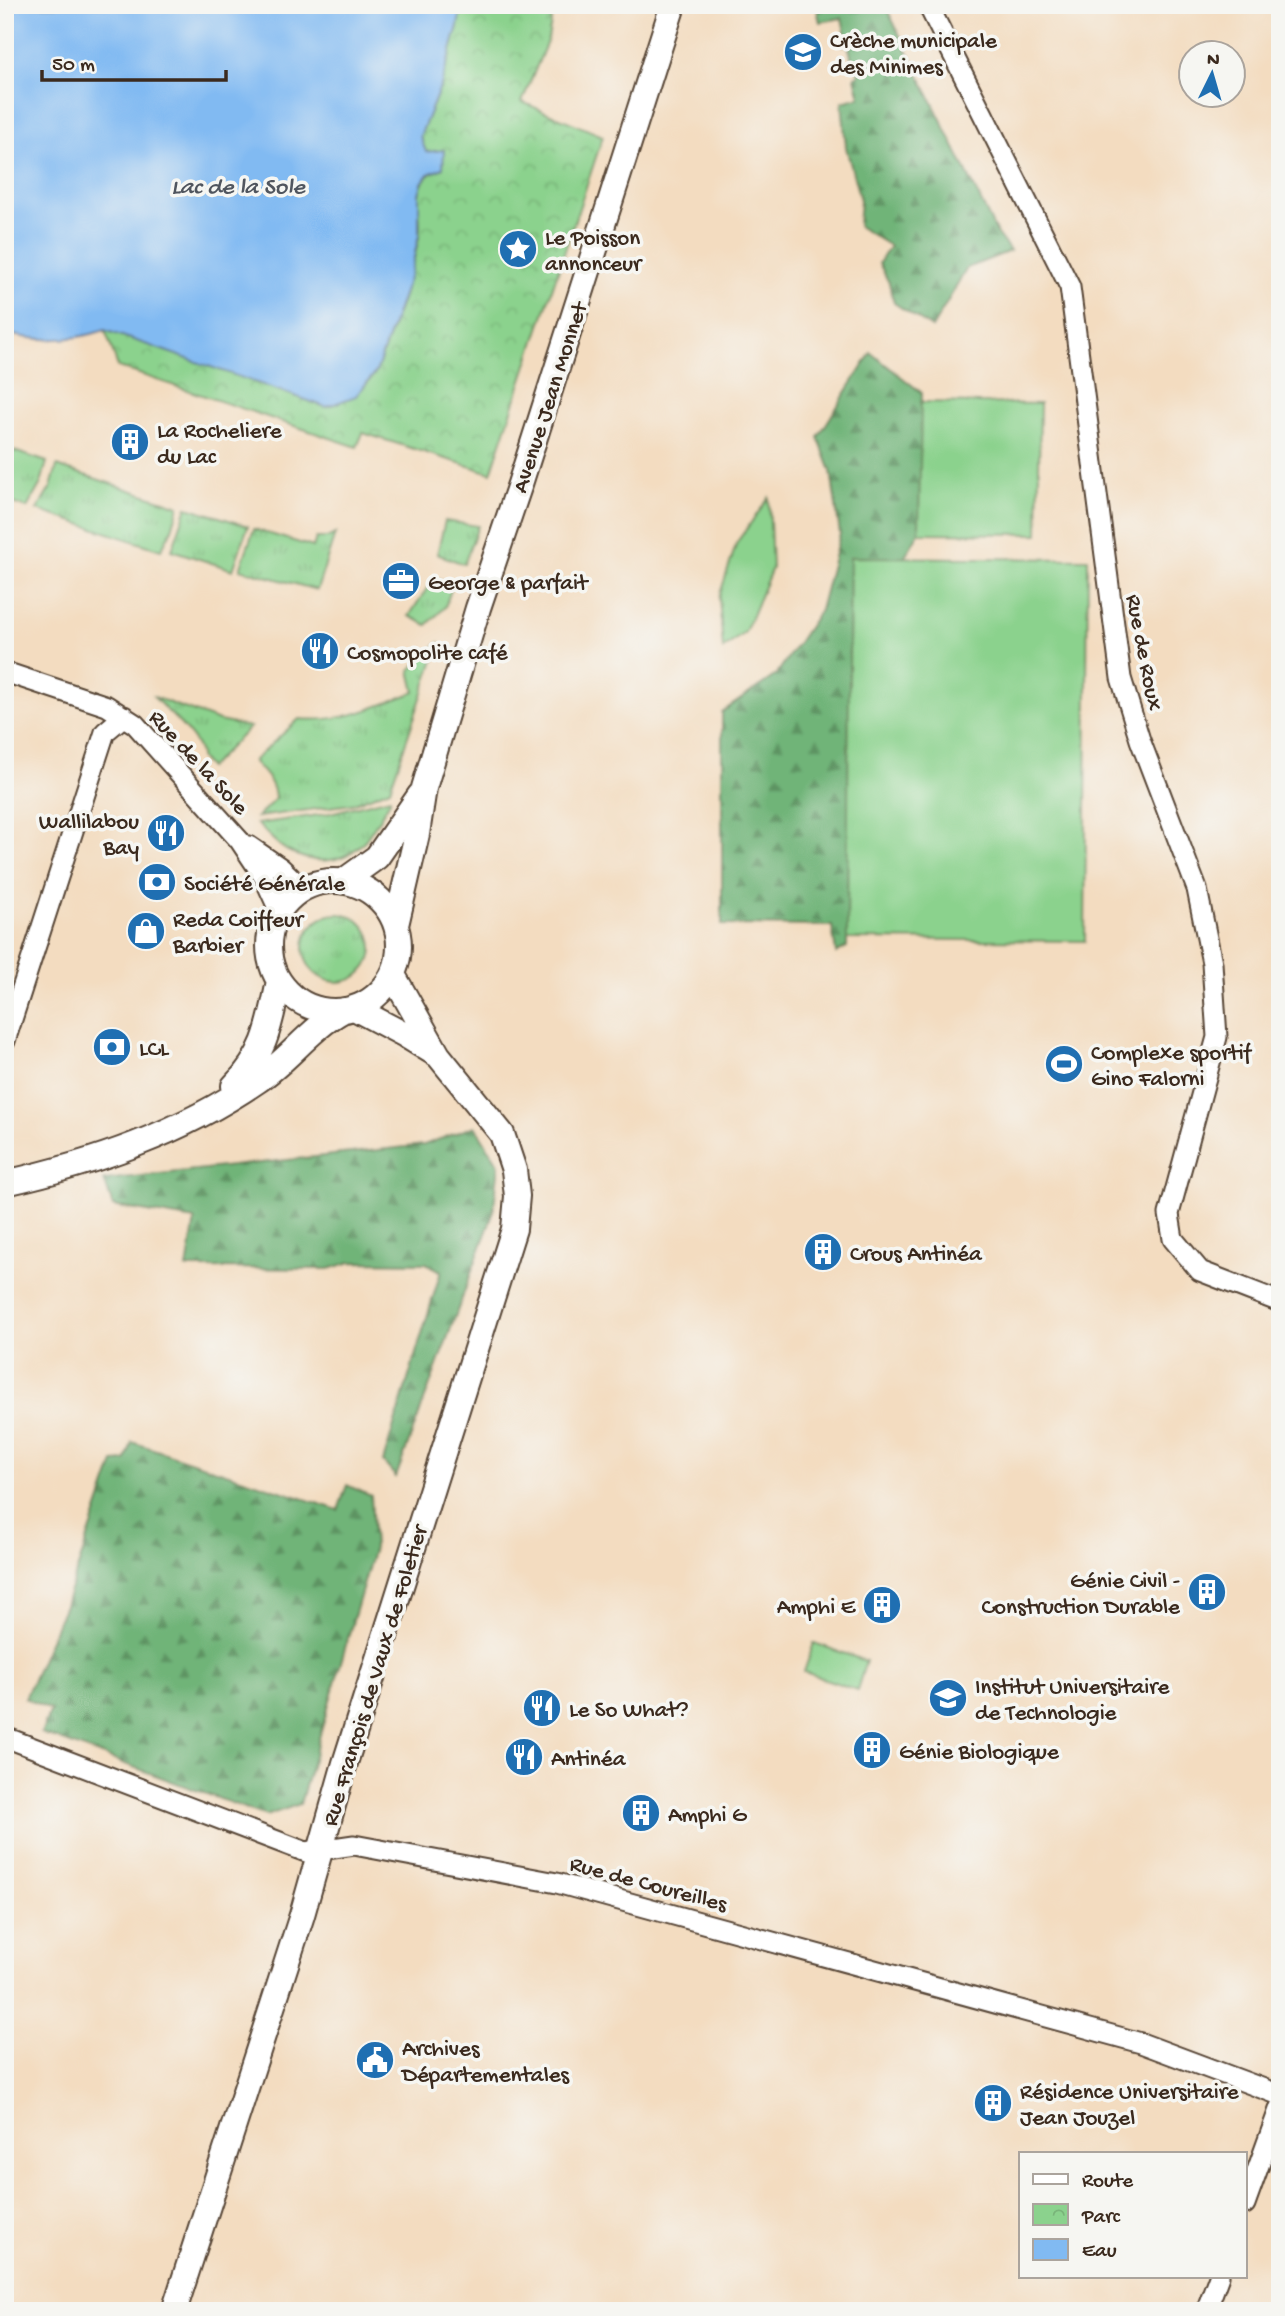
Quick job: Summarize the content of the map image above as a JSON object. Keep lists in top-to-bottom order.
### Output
{
  "streets": {
    "street": [
      "Avenue Jean Monnet",
      "Rue de Roux",
      "Rue de la Sole",
      "Rue François de Vaux de Foletier",
      "Rue de Coureilles"
    ]
  },
  "crossings": [
    ["Avenue Jean Monnet", "Rue de la Sole"],
    ["Rue François de Vaux de Foletier", "Rue de Coureilles"]
  ],
  "water": ["Lac de la Sole"],
  "places": {
    "school or university": ["Crèche municipale des Minimes", "Institut Universitaire de Technologie"],
    "place": ["Le Poisson annonceur"],
    "building": [
      "La Rocheliere du Lac",
      "Crous Antinéa",
      "Génie Civil - Construction Durable",
      "Amphi E",
      "Génie Biologique",
      "Amphi G",
      "Résidence Universitaire Jean Jouzel"
    ],
    "office": ["George & parfait"],
    "restaurant": [
      "Cosmopolite café",
      "Wallilabou Bay",
      "Le So What?",
      "Antinéa"
    ],
    "bank": ["Société Générale", "LCL"],
    "shop": ["Reda Coiffeur Barbier"],
    "sports": ["Complexe sportif Gino Falorni"],
    "public building": ["Archives Départementales"]
  },
  "legend": ["Route", "Parc", "Eau"],
  "scale_bar": "50 m",
  "north": "top"
}
